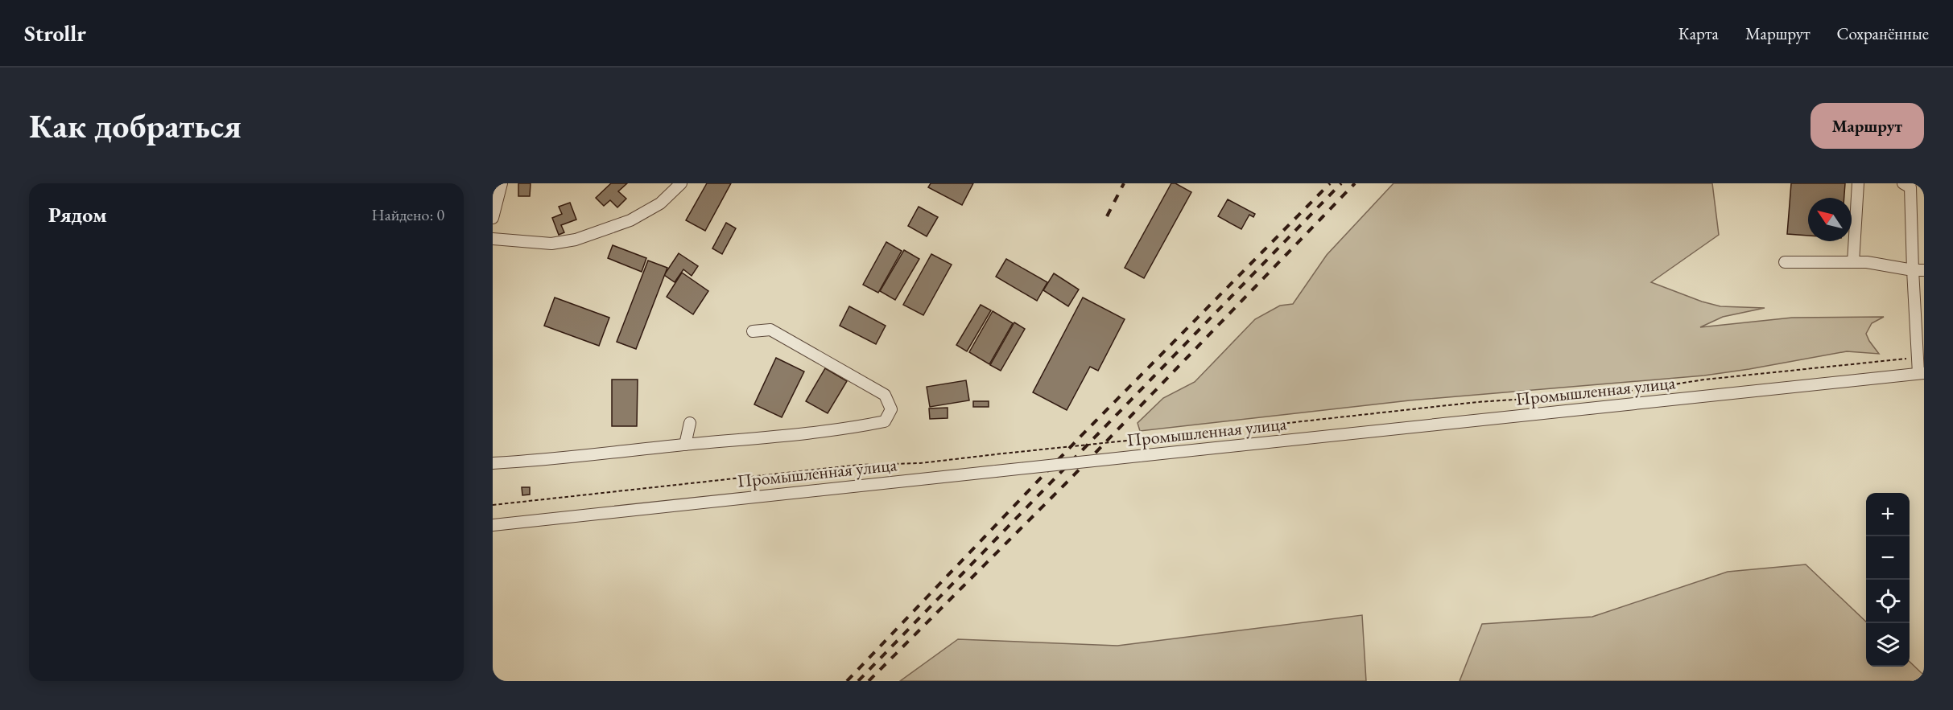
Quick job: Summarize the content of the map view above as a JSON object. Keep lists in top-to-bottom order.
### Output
{
  "streets": {
    "street": ["Промышленная улица"]
  },
  "north": "top left",
  "page": {
    "header": "Strollr",
    "nav": ["Карта", "Маршрут", "Сохранённые"],
    "buttons": "Маршрут",
    "title": "Как добраться",
    "heading": ["Рядом", "Найдено: 0"],
    "map_buttons": ["+", "−"]
  }
}
